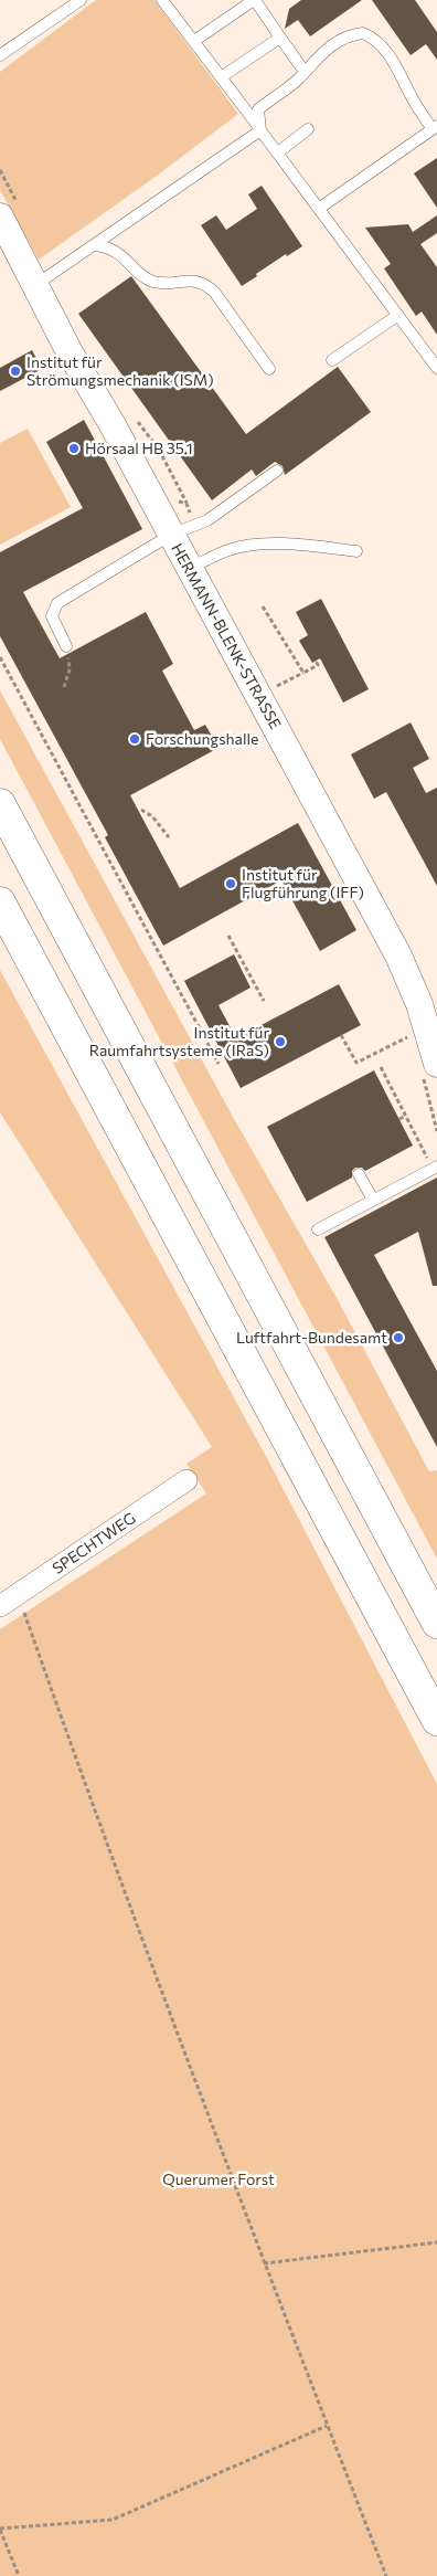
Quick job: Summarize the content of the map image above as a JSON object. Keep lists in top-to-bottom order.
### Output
{
  "streets": {
    "street": ["HERMANN-BLENK-STRASSE", "SPECHTWEG"]
  },
  "parks": ["Querumer Forst"],
  "places": [
    "Institut für Strömungsmechanik (ISM)",
    "Hörsaal HB 35.1",
    "Forschungshalle",
    "Institut für Flugführung (IFF)",
    "Institut für Raumfahrtsysteme (IRaS)",
    "Luftfahrt-Bundesamt"
  ]
}
